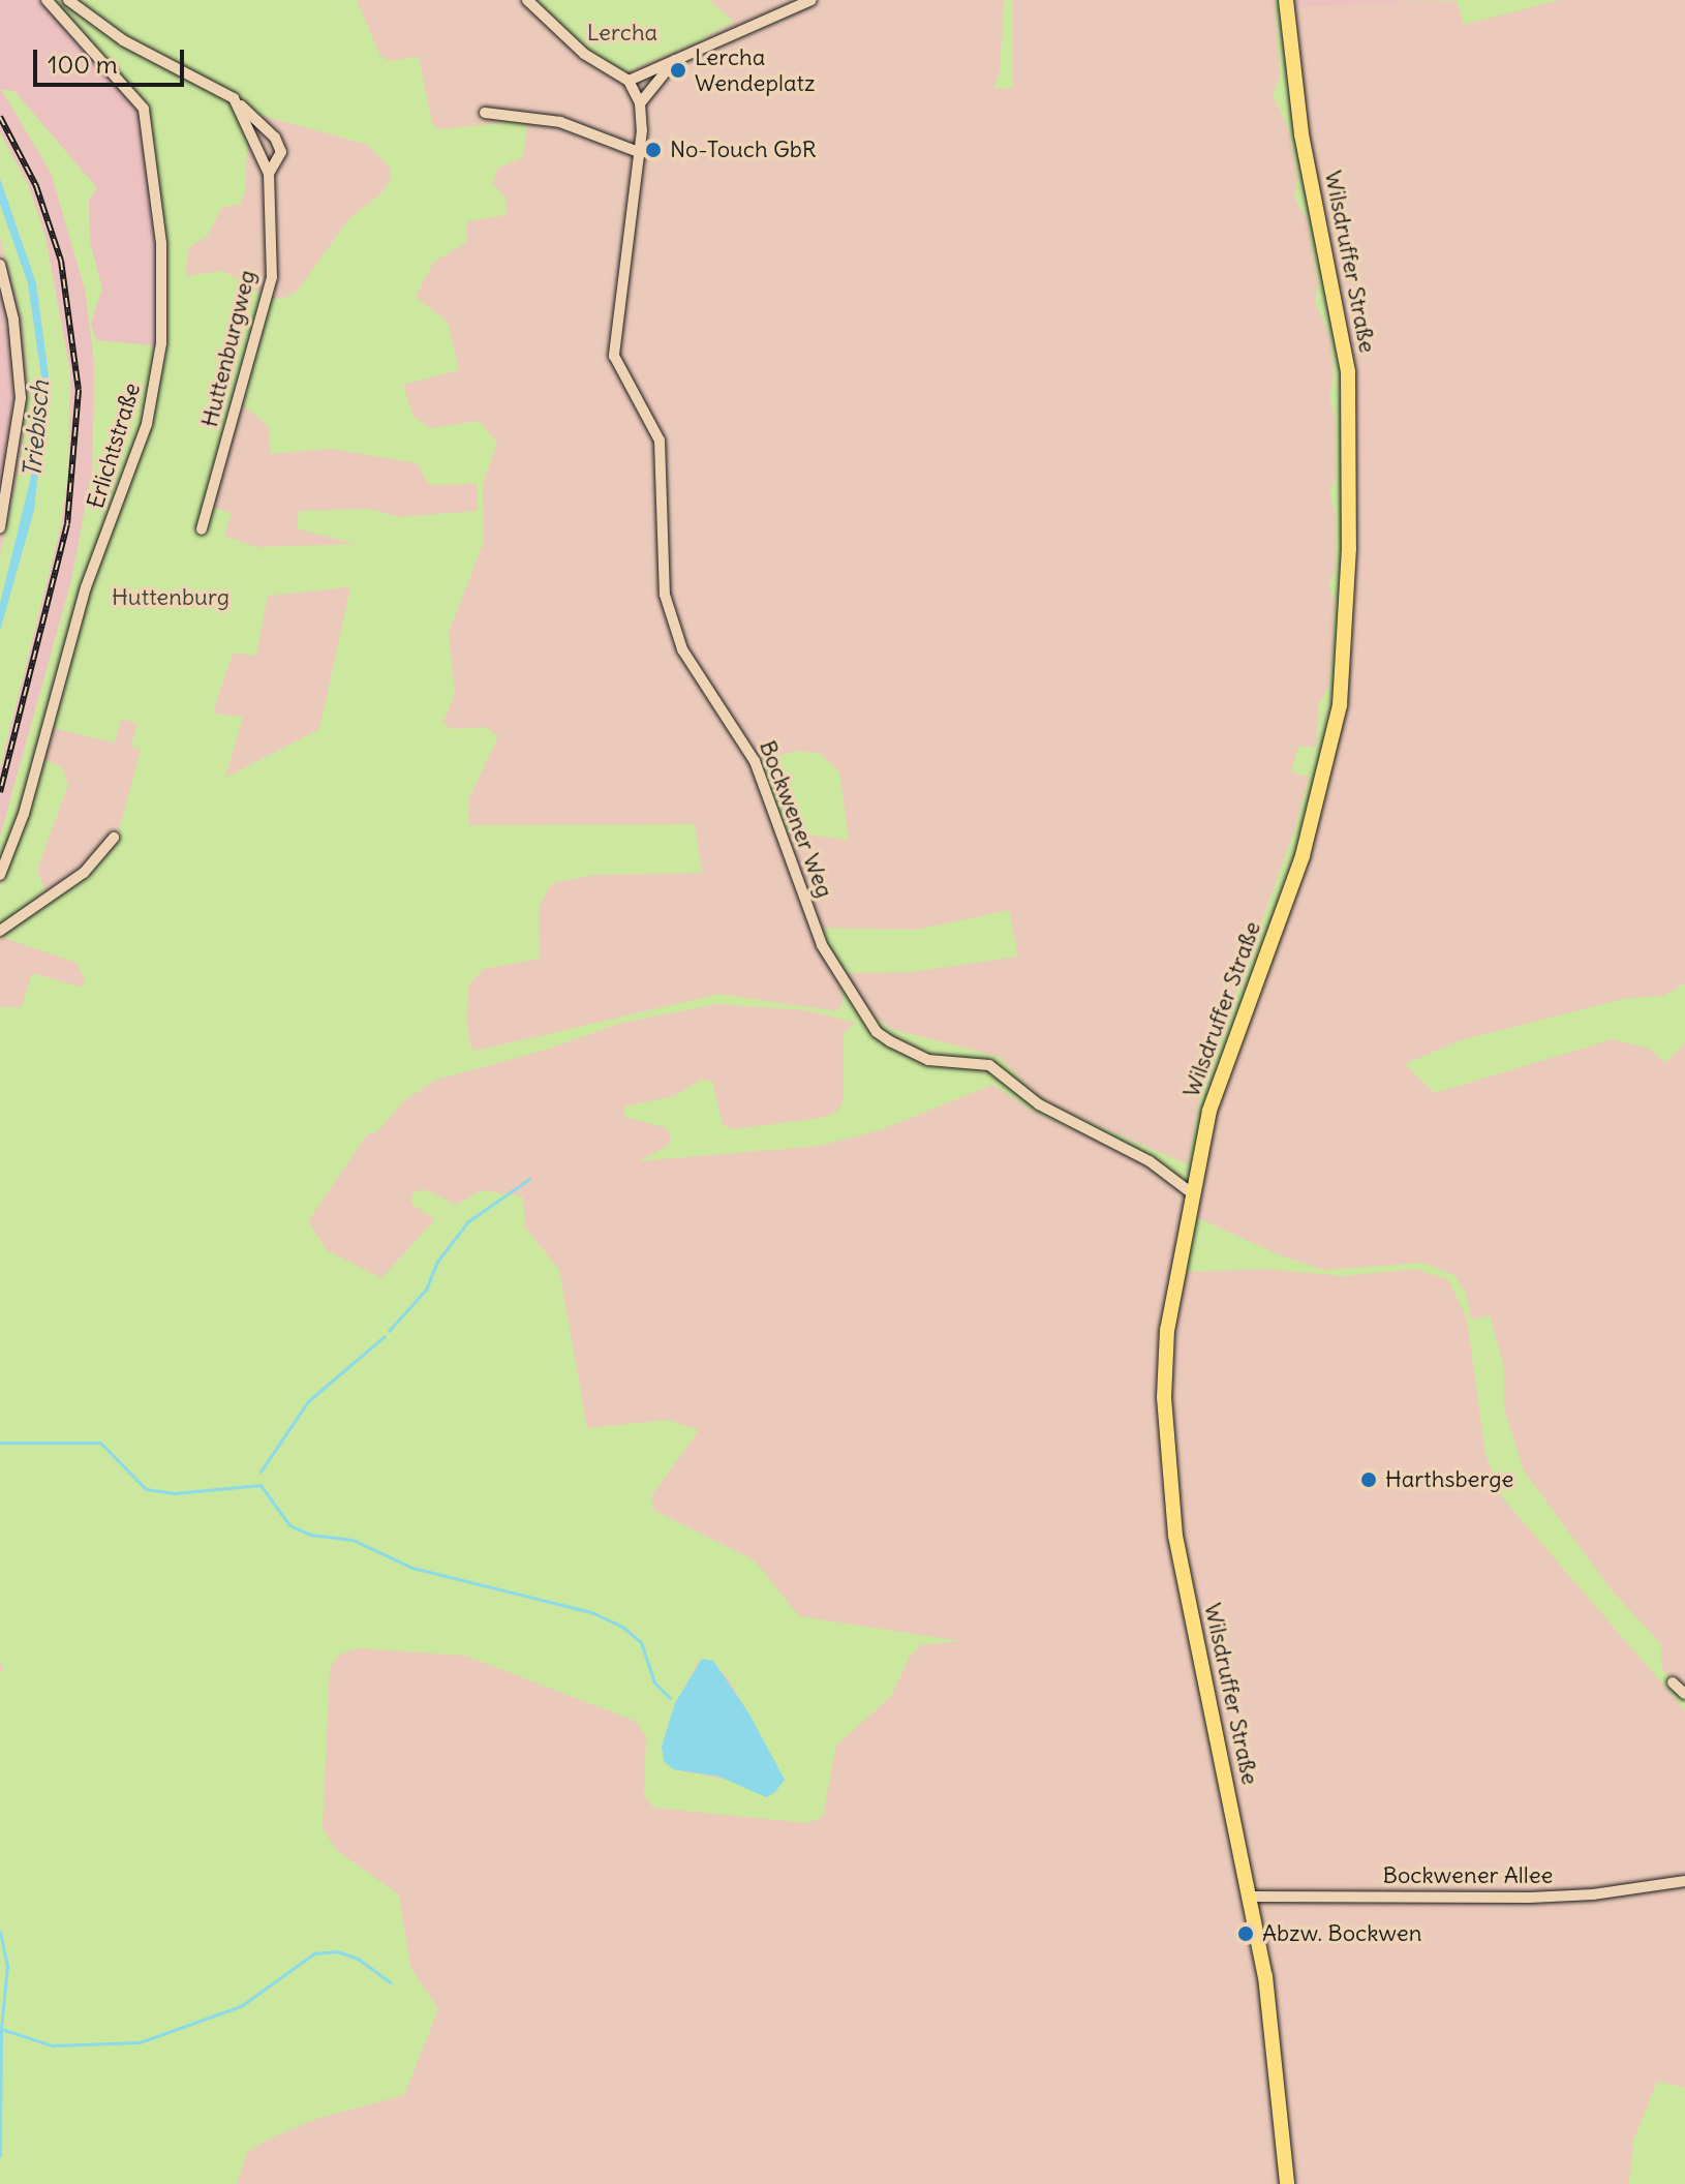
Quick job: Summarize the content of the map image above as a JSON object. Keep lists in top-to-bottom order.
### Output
{
  "streets": {
    "main road": ["Wilsdruffer Straße"],
    "street": [
      "Huttenburgweg",
      "Erlichtstraße",
      "Bockwener Weg",
      "Bockwener Allee"
    ]
  },
  "crossings": [
    ["Wilsdruffer Straße", "Bockwener Weg"],
    ["Wilsdruffer Straße", "Bockwener Allee"]
  ],
  "water": ["Triebisch"],
  "parks": ["Lercha", "Huttenburg"],
  "places": [
    "Lercha Wendeplatz",
    "No-Touch GbR",
    "Harthsberge",
    "Abzw. Bockwen"
  ],
  "scale_bar": "100 m"
}
